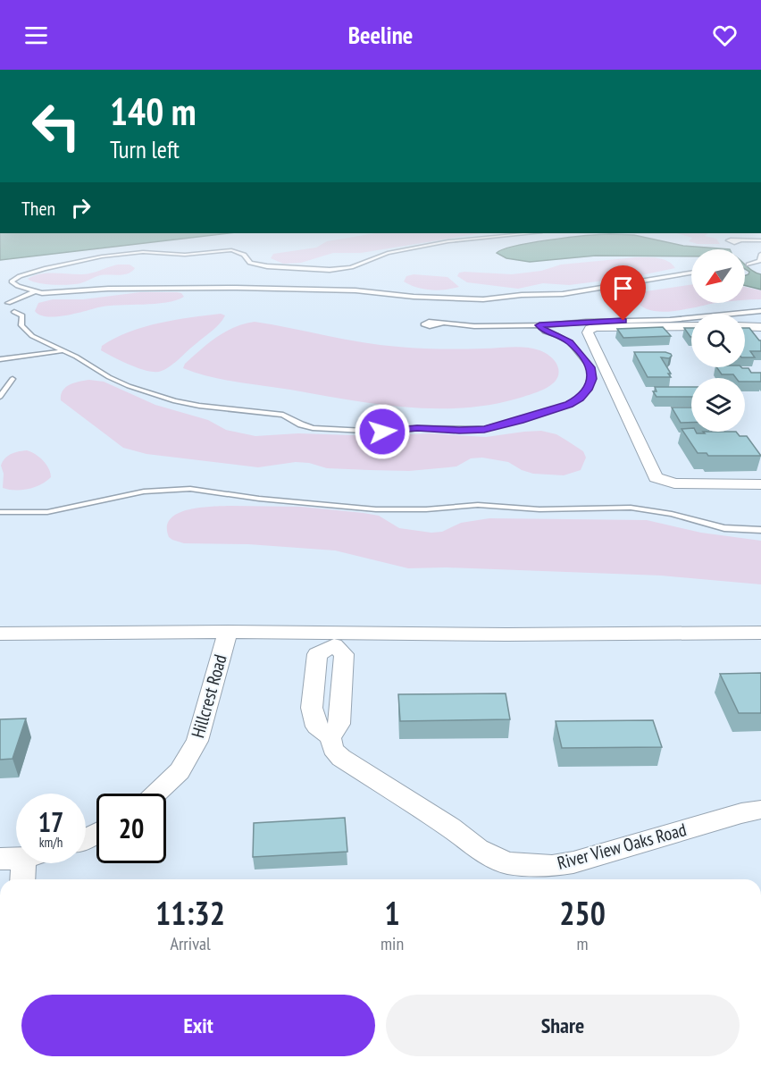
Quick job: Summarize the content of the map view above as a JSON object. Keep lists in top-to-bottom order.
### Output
{
  "streets": {
    "street": ["Hillcrest Road", "River View Oaks Road"]
  },
  "north": "bottom left",
  "page": {
    "header": "Beeline",
    "turn": ["140 m", "Turn left"],
    "then": "Then",
    "speed": "17 km/h",
    "limit": "20",
    "eta": [
      "11:32",
      "Arrival",
      "1",
      "min",
      "250",
      "m"
    ],
    "buttons": ["Exit", "Share"]
  }
}
